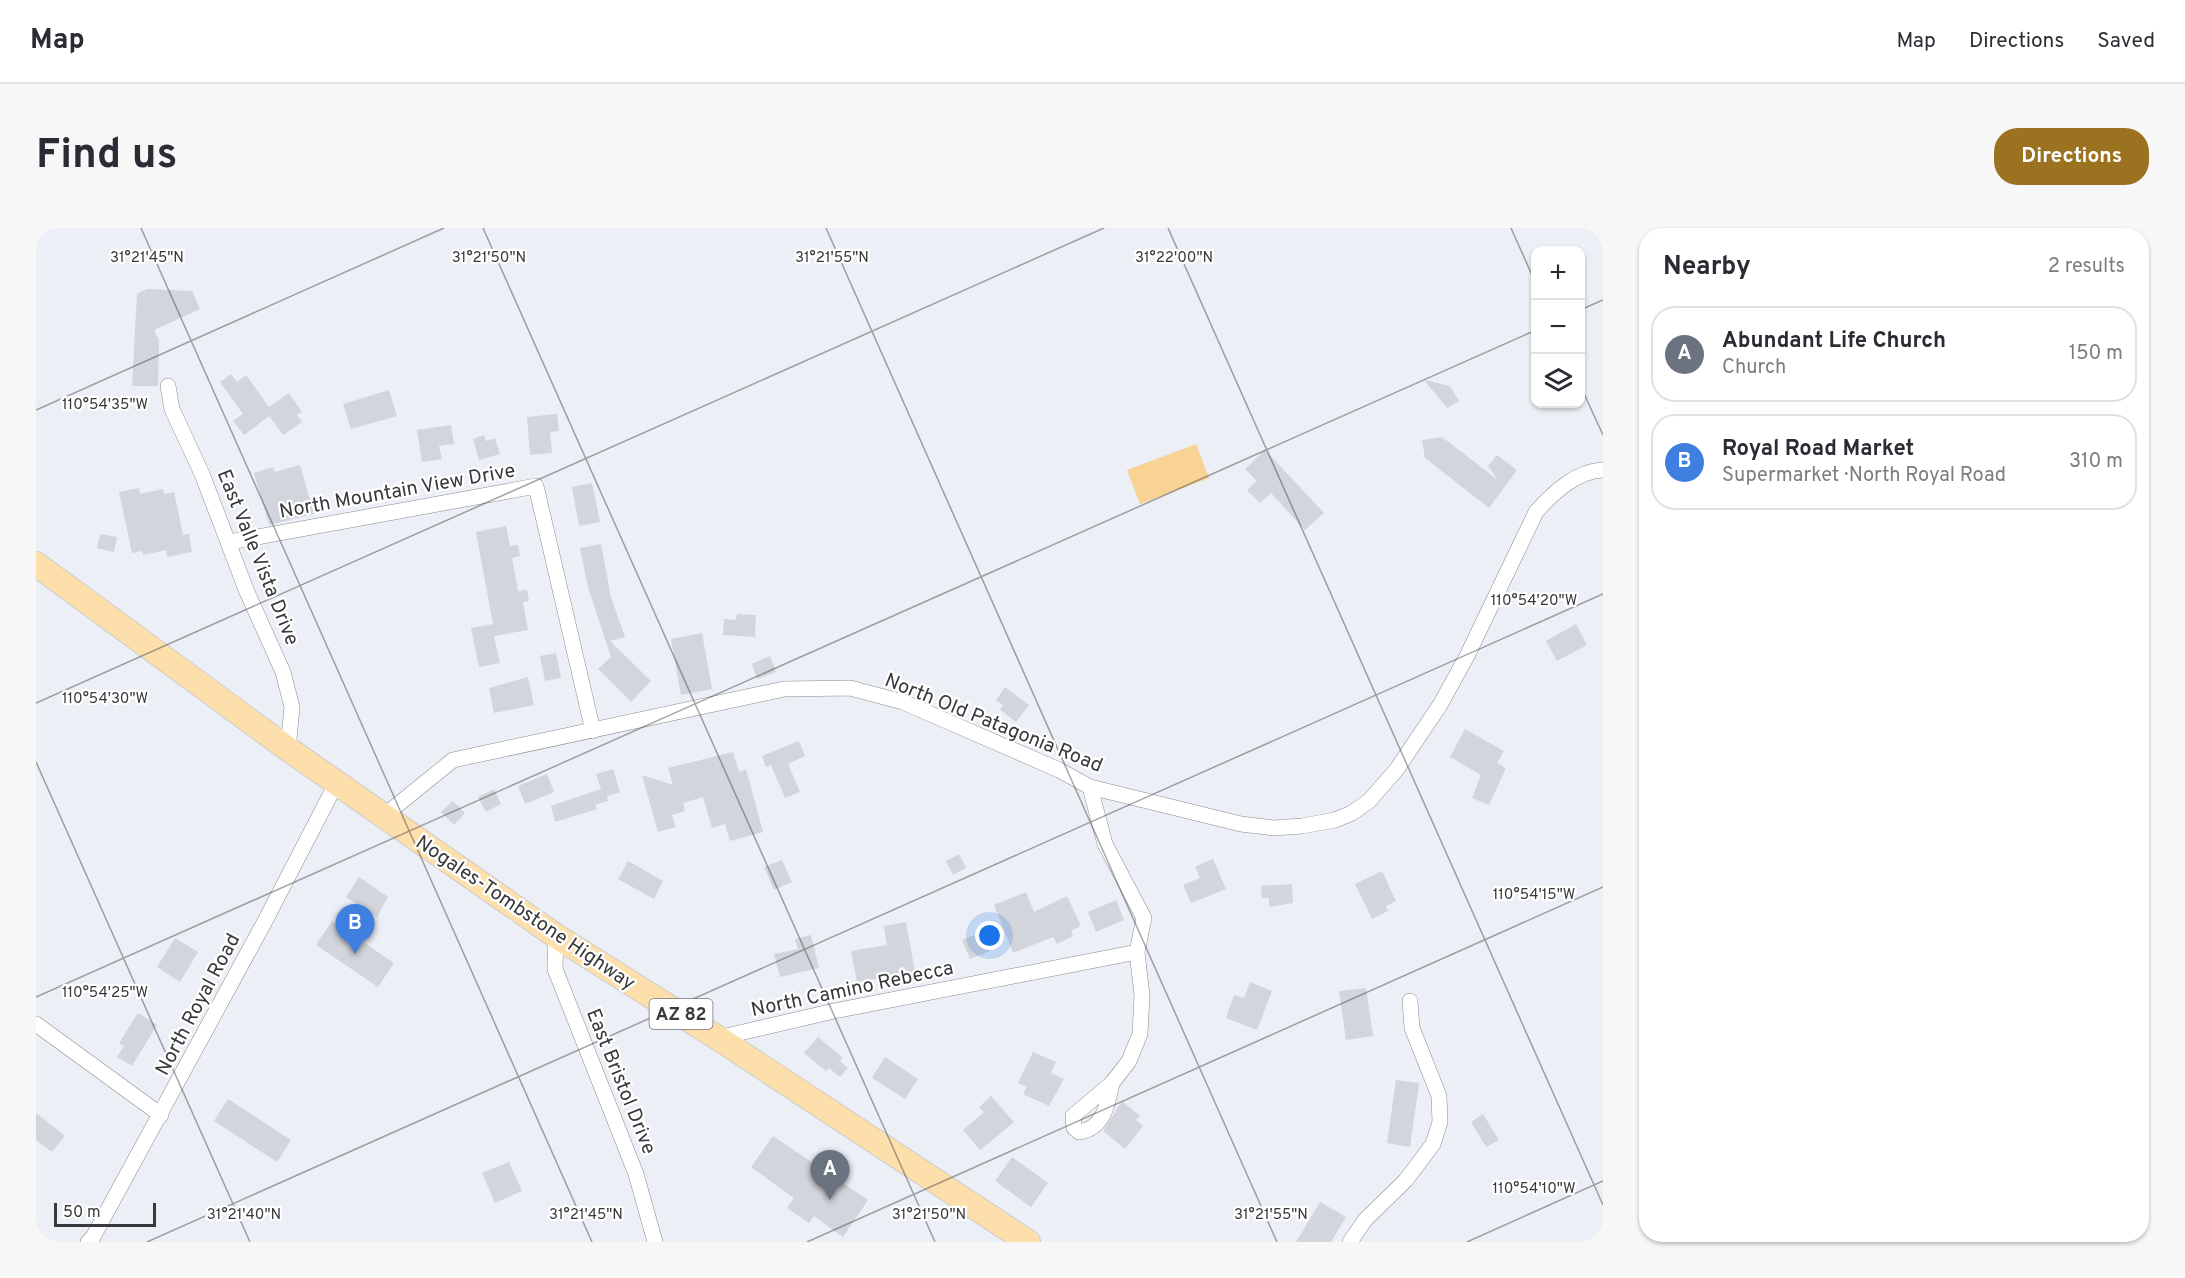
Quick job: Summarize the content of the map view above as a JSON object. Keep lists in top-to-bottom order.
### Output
{
  "streets": {
    "main road": ["Nogales-Tombstone Highway", "AZ 82"],
    "street": [
      "North Mountain View Drive",
      "East Valle Vista Drive",
      "North Old Patagonia Road",
      "North Camino Rebecca",
      "North Royal Road",
      "East Bristol Drive"
    ]
  },
  "crossings": [
    ["North Mountain View Drive", "East Valle Vista Drive"],
    ["North Mountain View Drive", "North Old Patagonia Road"],
    ["East Valle Vista Drive", "Nogales-Tombstone Highway"],
    ["North Old Patagonia Road", "Nogales-Tombstone Highway"],
    ["Nogales-Tombstone Highway", "North Camino Rebecca"],
    ["Nogales-Tombstone Highway", "North Royal Road"],
    ["Nogales-Tombstone Highway", "East Bristol Drive"]
  ],
  "scale_bar": "50 m",
  "page": {
    "header": "Map",
    "nav": ["Map", "Directions", "Saved"],
    "buttons": "Directions",
    "title": "Find us",
    "heading": ["Nearby", "2 results"],
    "map_buttons": ["+", "−"],
    "list": [
      {
        "mark": "A",
        "name": "Abundant Life Church",
        "note": "Church",
        "value": "150 m"
      },
      {
        "mark": "B",
        "name": "Royal Road Market",
        "note": "Supermarket · North Royal Road",
        "value": "310 m"
      }
    ],
    "pins": ["B", "A"],
    "scale": "50 m"
  },
  "coordinates": [
    "31°21'45\"N",
    "31°21'50\"N",
    "31°21'55\"N",
    "31°22'00\"N",
    "110°54'35\"W",
    "110°54'20\"W",
    "110°54'30\"W",
    "110°54'15\"W",
    "110°54'25\"W",
    "110°54'10\"W",
    "31°21'40\"N"
  ]
}
